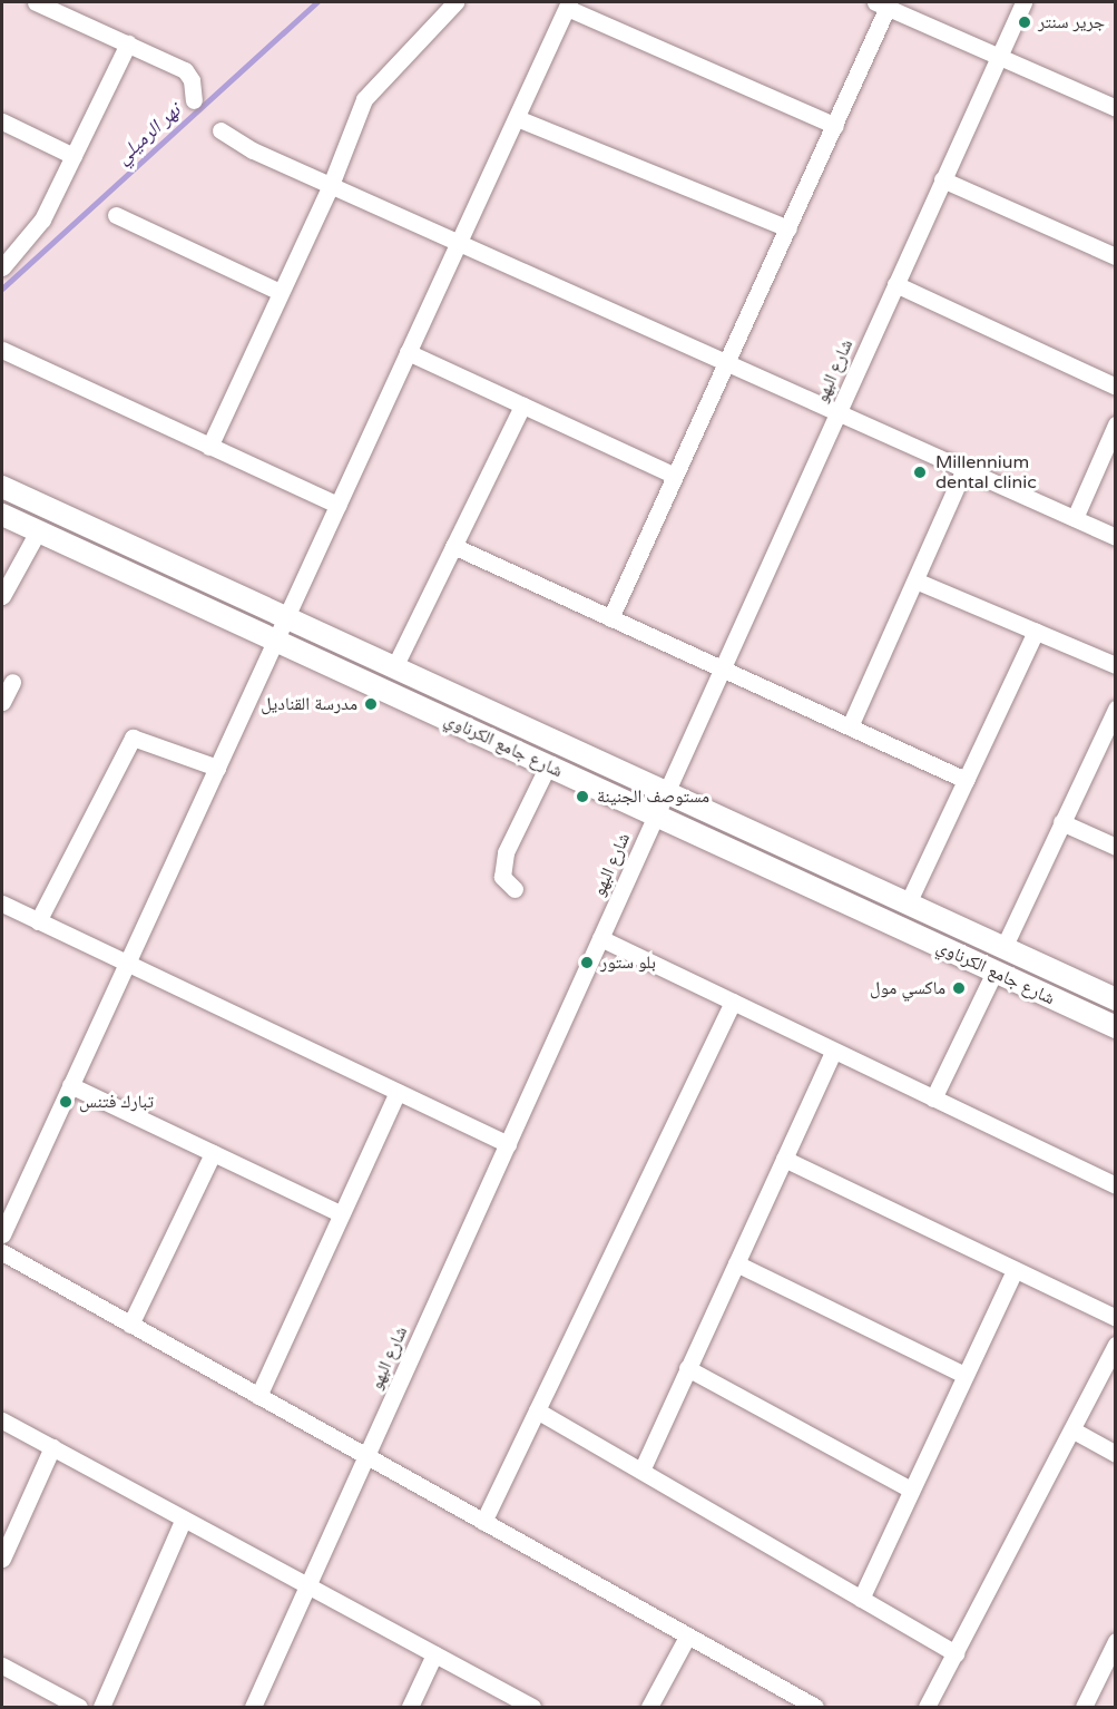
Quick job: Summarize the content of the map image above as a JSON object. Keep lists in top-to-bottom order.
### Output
{
  "streets": {
    "main road": ["شارع جامع الكرناوي"],
    "street": ["شارع البهو"]
  },
  "crossings": [
    ["شارع البهو", "شارع جامع الكرناوي"]
  ],
  "water": ["نهر الرميلي"],
  "places": [
    "جرير سنتر",
    "Millennium dental clinic",
    "مدرسة القناديل",
    "مستوصف الجنينة",
    "بلو ستور",
    "ماكسي مول",
    "تبارك فتنس"
  ]
}
